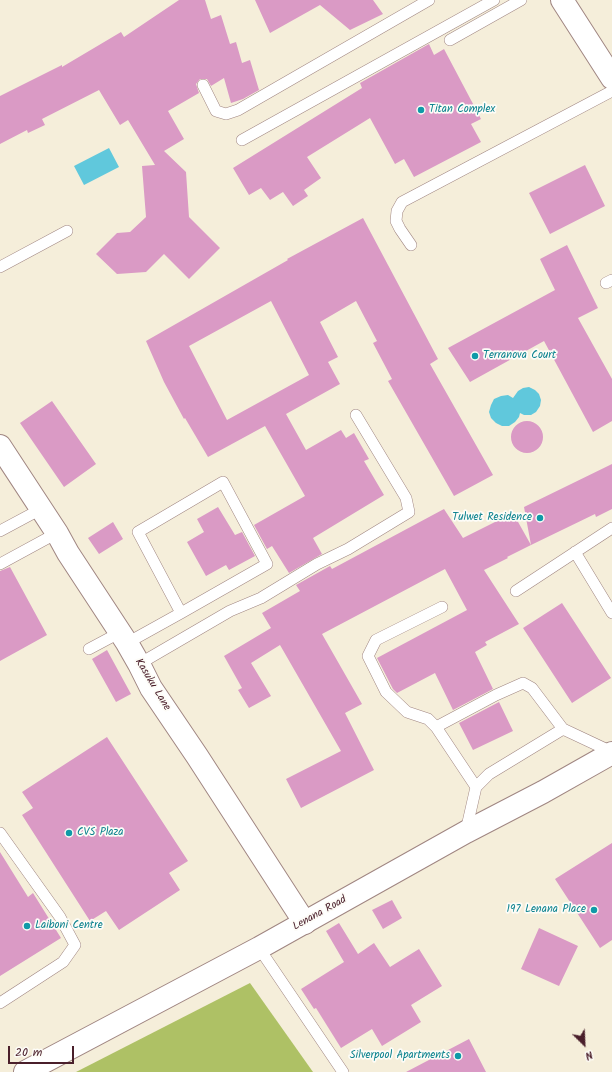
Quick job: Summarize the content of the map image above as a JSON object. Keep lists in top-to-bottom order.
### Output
{
  "streets": {
    "street": ["Kasuku Lane", "Lenana Road"]
  },
  "crossings": [
    ["Kasuku Lane", "Lenana Road"]
  ],
  "places": [
    "Titan Complex",
    "Terranova Court",
    "Tulwet Residence",
    "CVS Plaza",
    "197 Lenana Place",
    "Laiboni Centre",
    "Silverpool Apartments"
  ],
  "scale_bar": "20 m",
  "north": "bottom right"
}
